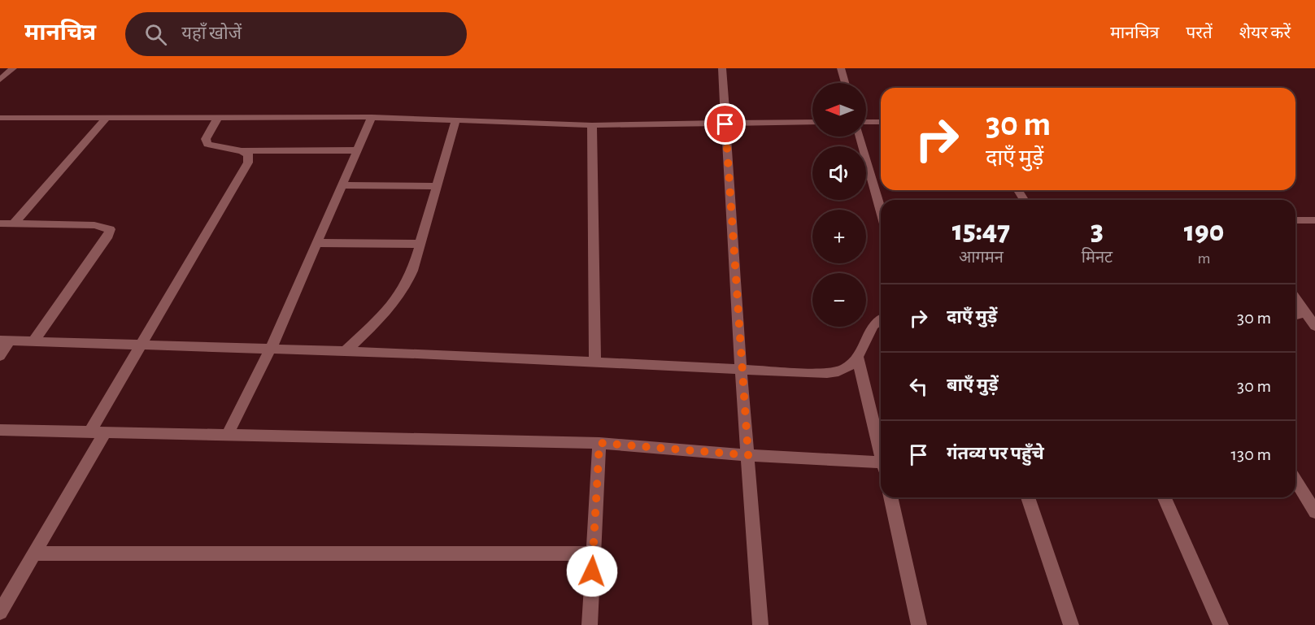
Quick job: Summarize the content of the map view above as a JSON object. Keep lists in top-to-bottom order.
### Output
{
  "north": "left",
  "page": {
    "header": "मानचित्र",
    "search": "यहाँ खोजें",
    "nav": ["मानचित्र", "परतें", "शेयर करें"],
    "map_buttons": ["+", "−"],
    "turn": ["30 m", "दाएँ मुड़ें"],
    "eta": [
      "15:47",
      "आगमन",
      "3",
      "मिनट",
      "190",
      "m"
    ],
    "list": [
      {
        "name": "दाएँ मुड़ें",
        "value": "30 m"
      },
      {
        "name": "बाएँ मुड़ें",
        "value": "30 m"
      },
      {
        "name": "गंतव्य पर पहुँचे",
        "value": "130 m"
      }
    ]
  }
}
